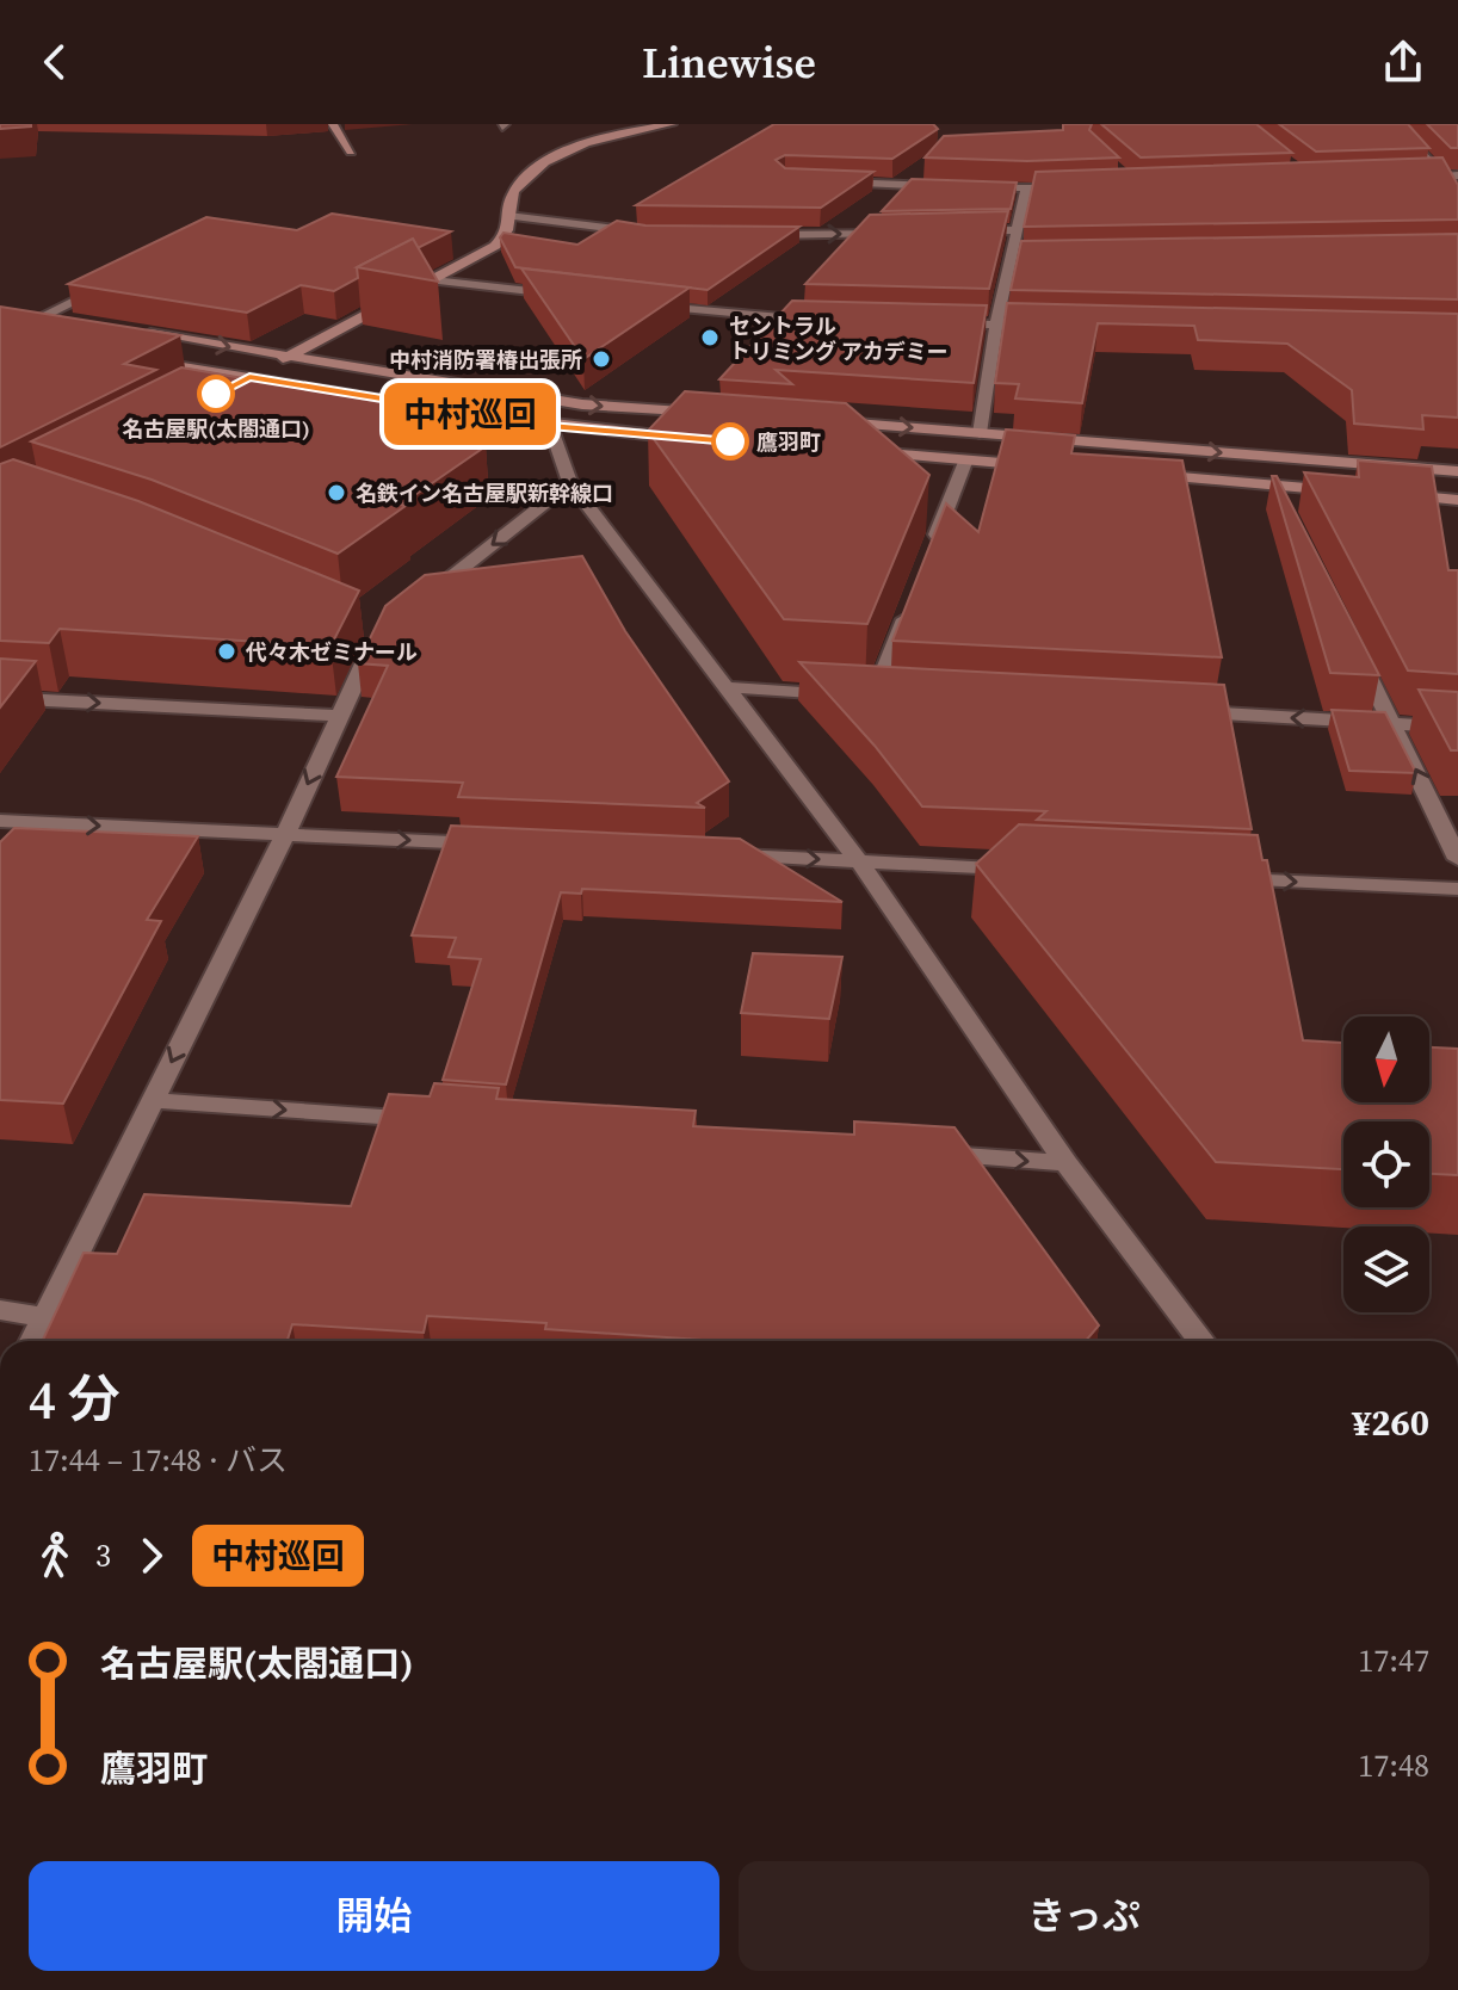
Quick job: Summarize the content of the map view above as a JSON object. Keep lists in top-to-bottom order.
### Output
{
  "places": [
    "セントラル トリミング アカデミー",
    "中村消防署椿出張所",
    "名古屋駅(太閤通口)",
    "鷹羽町",
    "名鉄イン名古屋駅新幹線口",
    "代々木ゼミナール"
  ],
  "lines": ["bus line 中村巡回"],
  "north": "bottom",
  "page": {
    "header": "Linewise",
    "on_map": "中村巡回",
    "heading": ["4 分", "17:44 – 17:48 · バス", "¥260"],
    "legs": ["3", "中村巡回"],
    "list": [
      {
        "name": "名古屋駅(太閤通口)",
        "value": "17:47"
      },
      {
        "name": "鷹羽町",
        "value": "17:48"
      }
    ],
    "buttons": ["開始", "きっぷ"]
  }
}
